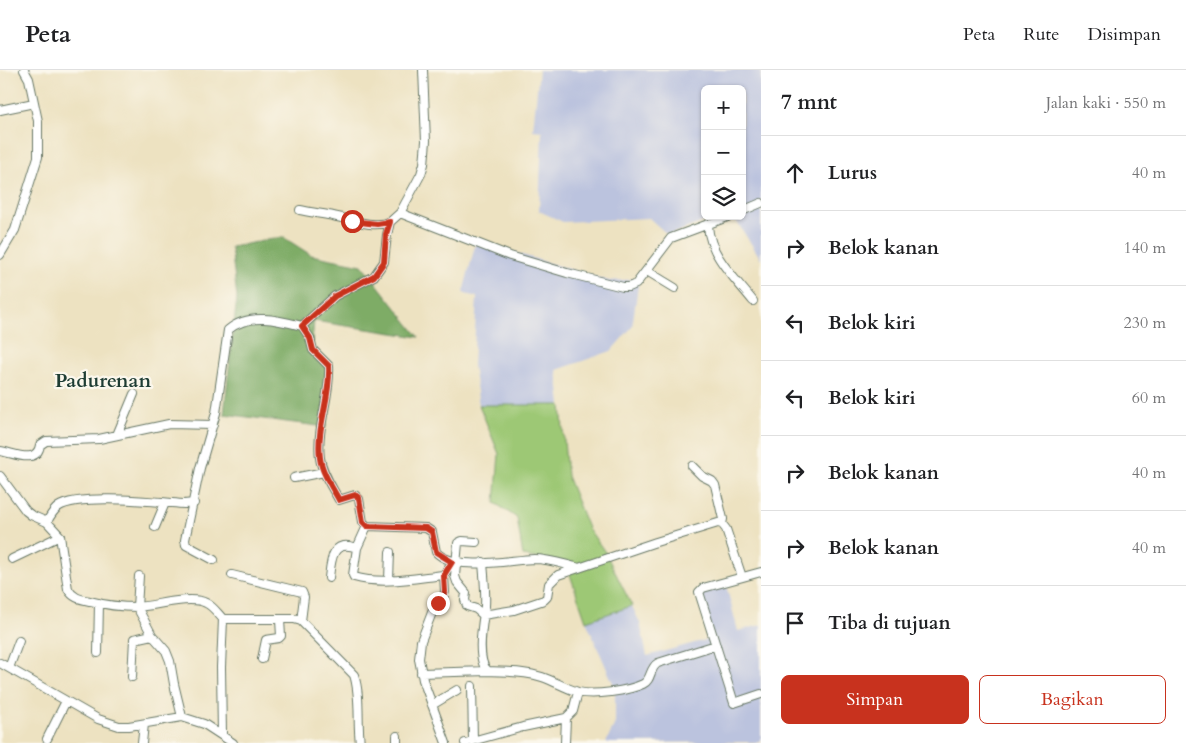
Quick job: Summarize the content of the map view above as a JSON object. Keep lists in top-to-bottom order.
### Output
{
  "districts": ["Padurenan"],
  "page": {
    "header": "Peta",
    "nav": ["Peta", "Rute", "Disimpan"],
    "heading": ["7 mnt", "Jalan kaki · 550 m"],
    "map_buttons": ["+", "−"],
    "list": [
      ["Lurus", "40 m"],
      ["Belok kanan", "140 m"],
      ["Belok kiri", "230 m"],
      ["Belok kiri", "60 m"],
      ["Belok kanan", "40 m"],
      ["Belok kanan", "40 m"],
      "Tiba di tujuan"
    ],
    "buttons": ["Simpan", "Bagikan"]
  }
}
